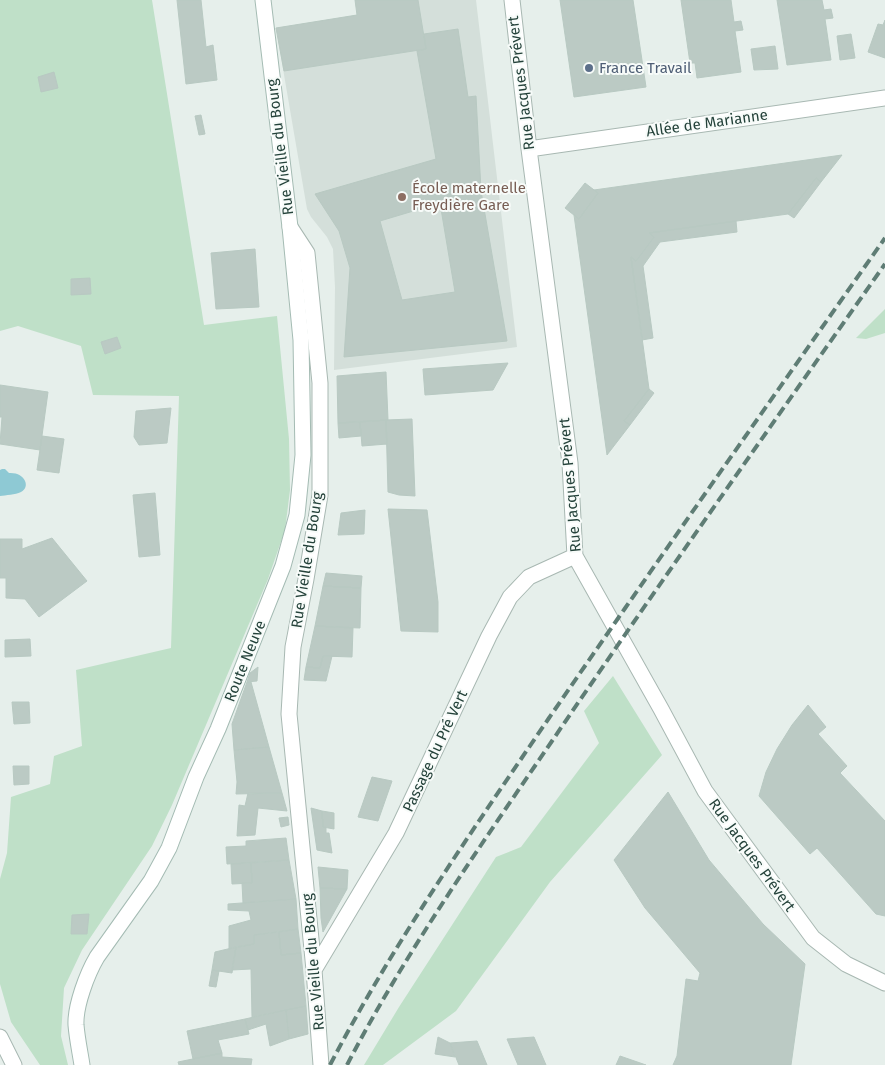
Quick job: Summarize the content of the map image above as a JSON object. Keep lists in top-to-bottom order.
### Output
{
  "streets": {
    "street": [
      "Rue Jacques Prévert",
      "Allée de Marianne",
      "Rue Vieille du Bourg",
      "Route Neuve",
      "Passage du Pré Vert"
    ]
  },
  "crossings": [
    ["Rue Jacques Prévert", "Allée de Marianne"],
    ["Rue Jacques Prévert", "Passage du Pré Vert"],
    ["Rue Vieille du Bourg", "Route Neuve"],
    ["Rue Vieille du Bourg", "Passage du Pré Vert"]
  ],
  "places": ["France Travail", "École maternelle Freydière Gare"]
}
